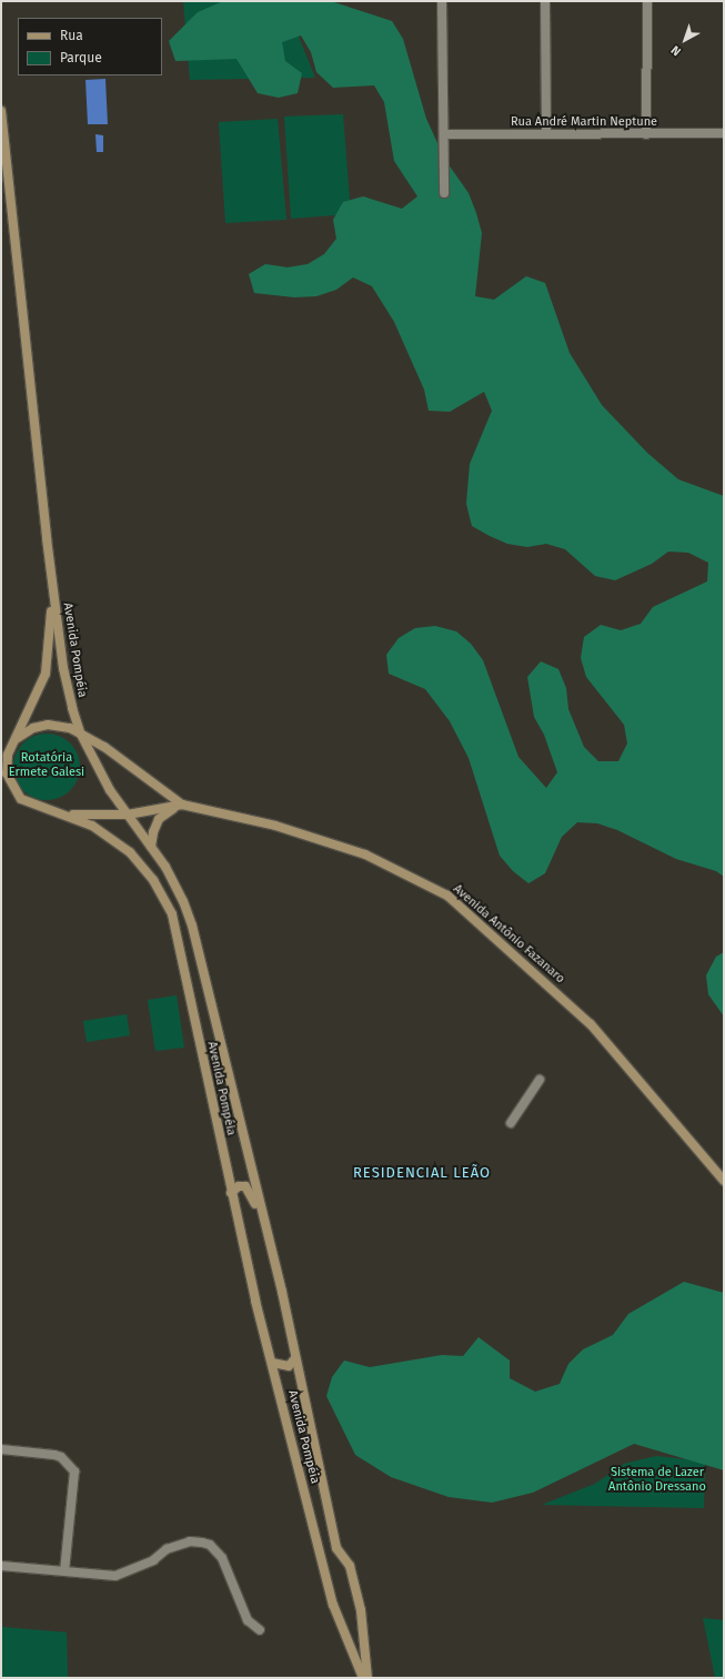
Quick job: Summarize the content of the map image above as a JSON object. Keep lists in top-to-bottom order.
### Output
{
  "streets": {
    "main road": ["Avenida Pompéia", "Avenida Antônio Fazanaro"],
    "street": ["Rua André Martin Neptune"]
  },
  "crossings": [
    ["Avenida Pompéia", "Avenida Antônio Fazanaro"]
  ],
  "districts": ["RESIDENCIAL LEÃO"],
  "parks": ["Rotatória Ermete Galesi", "Sistema de Lazer Antônio Dressano"],
  "legend": ["Rua", "Parque"],
  "north": "bottom left"
}
